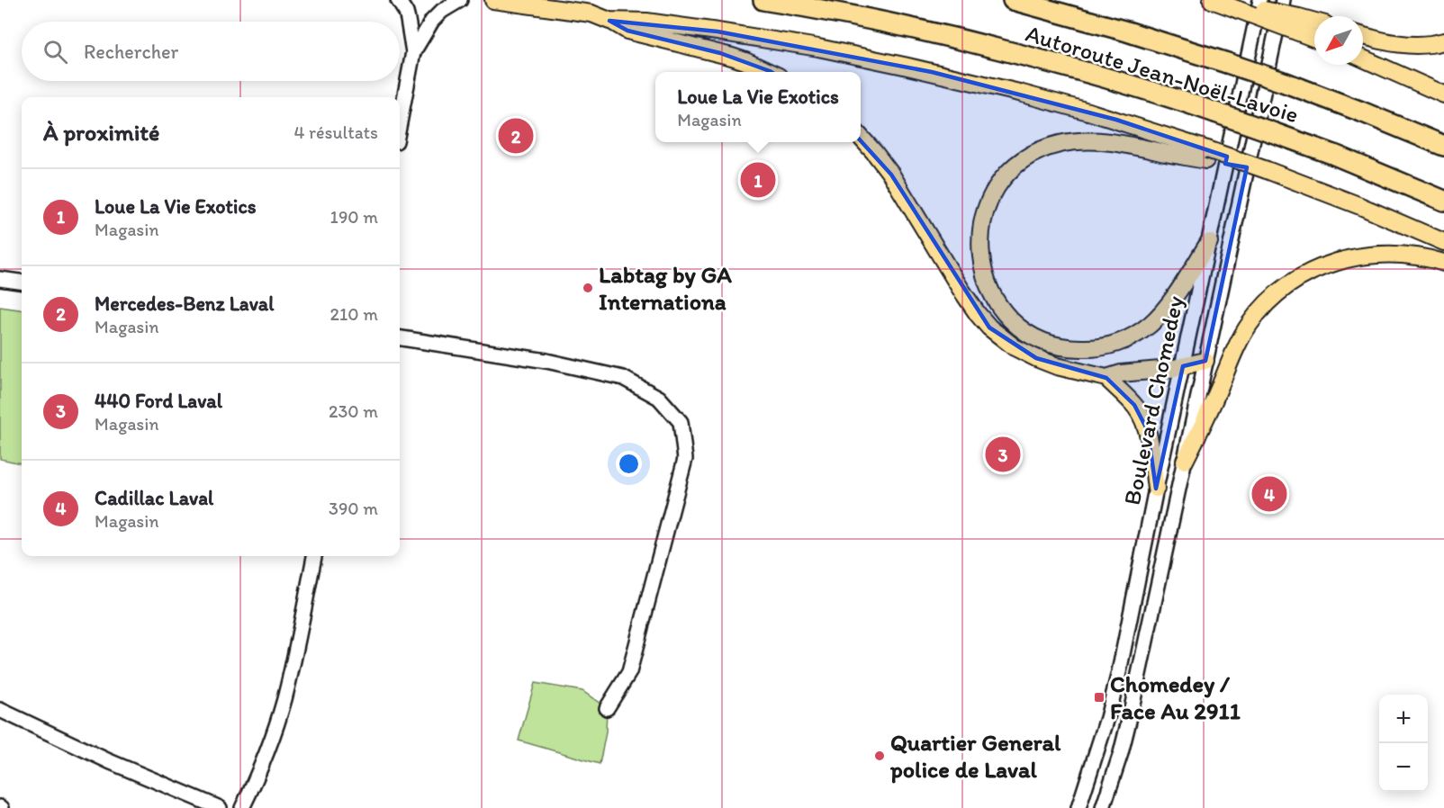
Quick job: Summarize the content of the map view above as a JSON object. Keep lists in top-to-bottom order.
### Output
{
  "streets": {
    "highway": ["Autoroute Jean-Noël-Lavoie"],
    "street": ["Boulevard Chomedey"]
  },
  "places": {
    "other": ["Labtag by GA Internationa", "Quartier General police de Laval"],
    "transit": ["Chomedey / Face Au 2911"]
  },
  "north": "bottom left",
  "page": {
    "search": "Rechercher",
    "popup": ["Loue La Vie Exotics", "Magasin"],
    "heading": ["À proximité", "4 résultats"],
    "pins": [
      "2",
      "1",
      "3",
      "4"
    ],
    "list": [
      {
        "mark": "1",
        "name": "Loue La Vie Exotics",
        "note": "Magasin",
        "value": "190 m"
      },
      {
        "mark": "2",
        "name": "Mercedes-Benz Laval",
        "note": "Magasin",
        "value": "210 m"
      },
      {
        "mark": "3",
        "name": "440 Ford Laval",
        "note": "Magasin",
        "value": "230 m"
      },
      {
        "mark": "4",
        "name": "Cadillac Laval",
        "note": "Magasin",
        "value": "390 m"
      }
    ],
    "map_buttons": ["+", "−"]
  }
}
